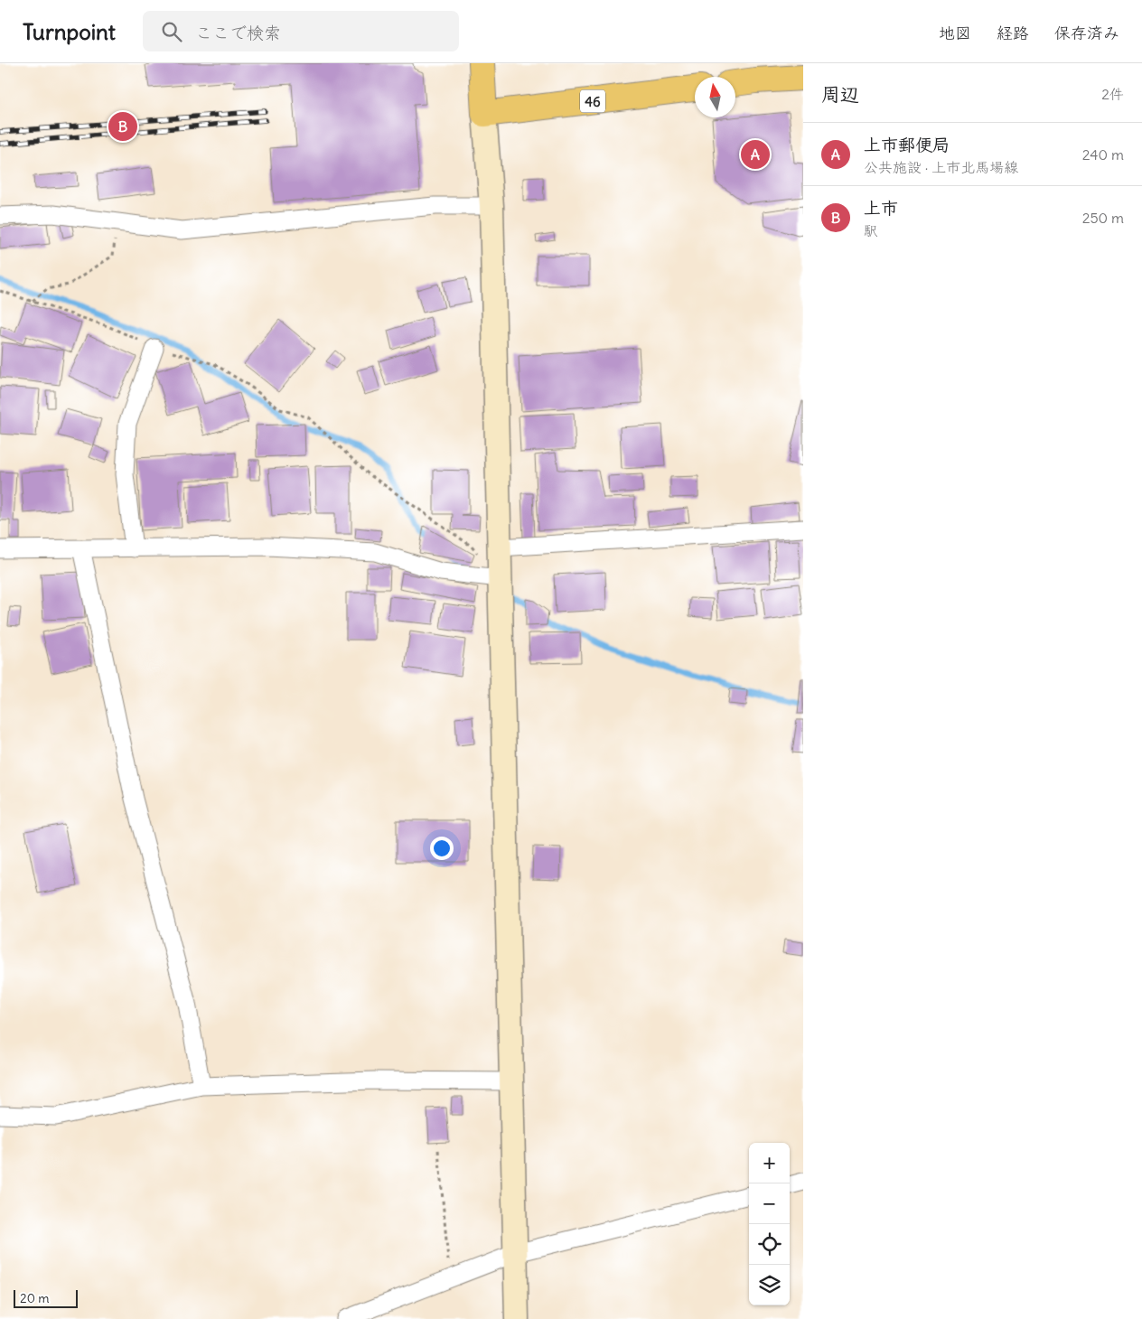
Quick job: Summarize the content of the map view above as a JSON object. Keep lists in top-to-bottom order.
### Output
{
  "streets": {
    "main road": ["46"]
  },
  "scale_bar": "20 m",
  "north": "top",
  "page": {
    "header": "Turnpoint",
    "search": "ここで検索",
    "nav": ["地図", "経路", "保存済み"],
    "heading": ["周辺", "2件"],
    "pins": ["B", "A"],
    "list": [
      {
        "mark": "A",
        "name": "上市郵便局",
        "note": "公共施設 · 上市北馬場線",
        "value": "240 m"
      },
      {
        "mark": "B",
        "name": "上市",
        "note": "駅",
        "value": "250 m"
      }
    ],
    "map_buttons": ["+", "−"],
    "scale": "20 m"
  }
}
